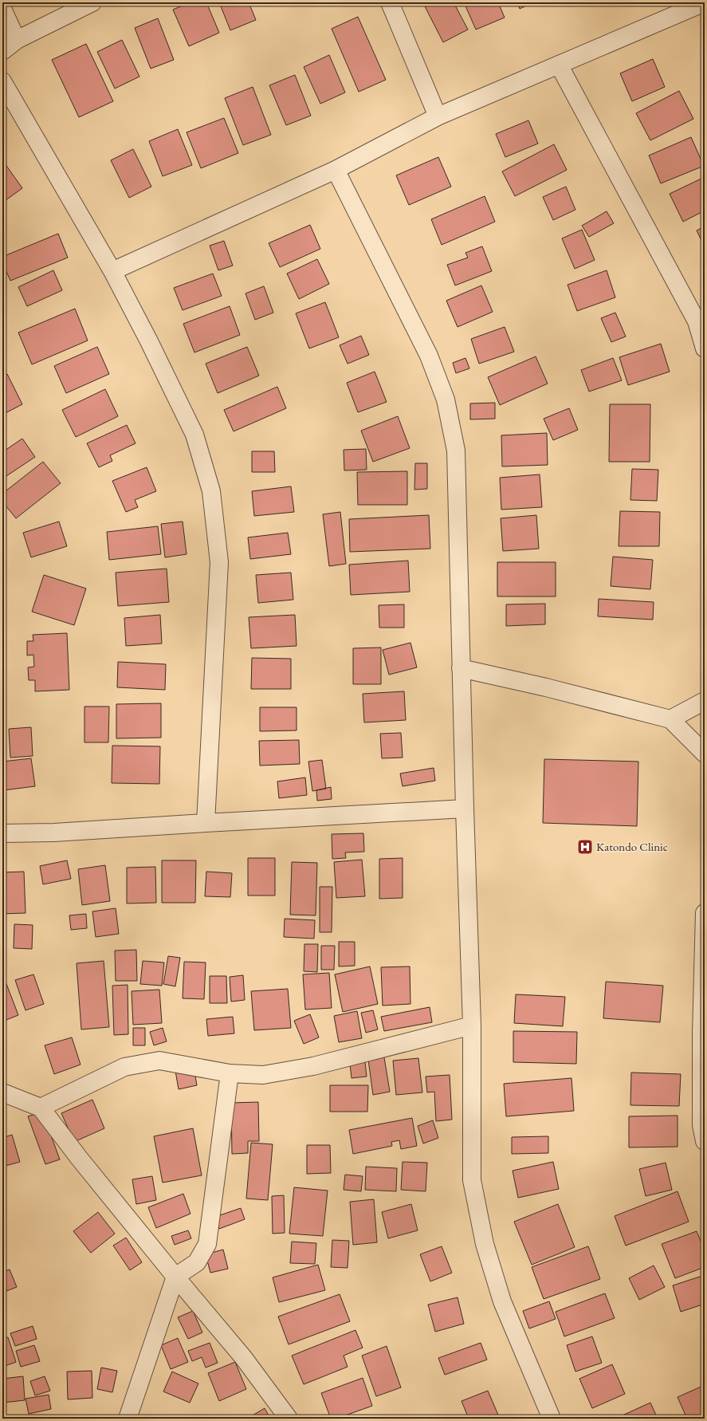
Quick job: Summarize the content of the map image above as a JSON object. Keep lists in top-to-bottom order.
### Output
{
  "places": {
    "hospital": ["Katondo Clinic"]
  }
}
